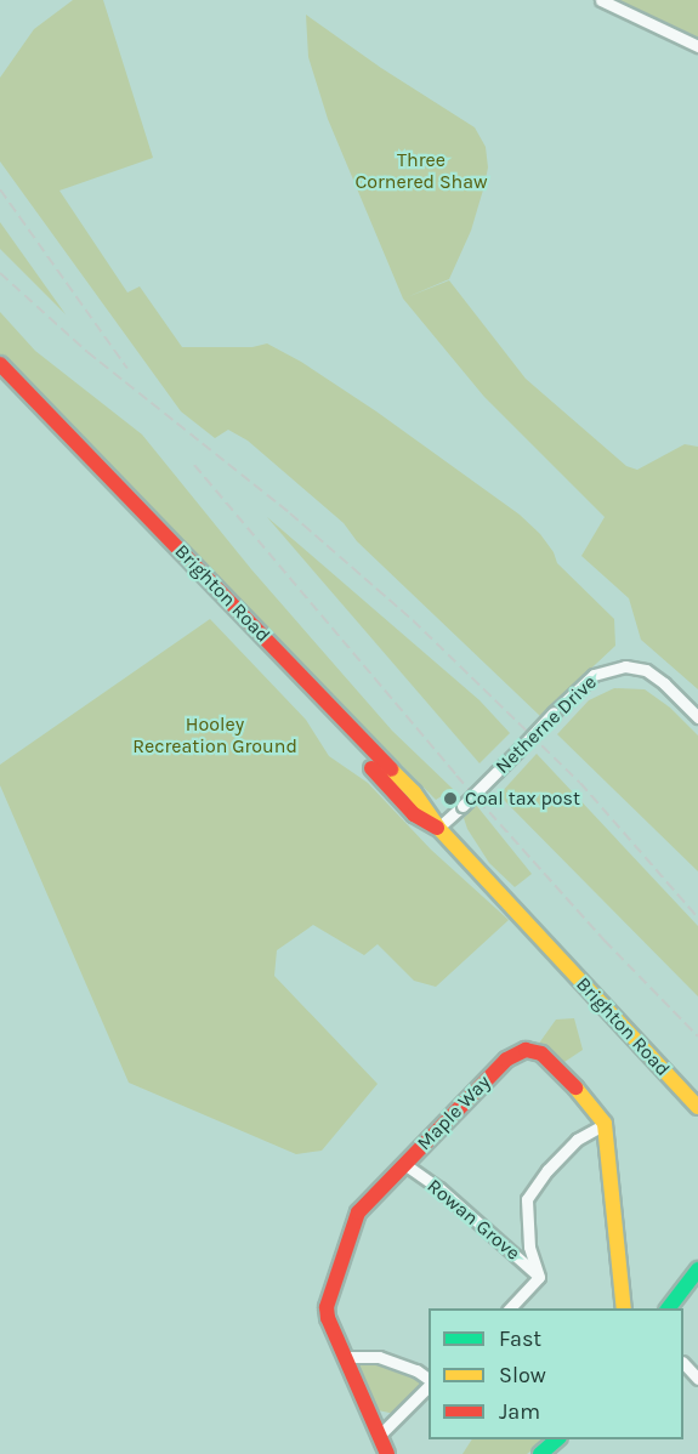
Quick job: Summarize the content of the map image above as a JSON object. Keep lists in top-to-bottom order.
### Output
{
  "streets": {
    "main road": ["Brighton Road", "Maple Way"],
    "street": ["Netherne Drive", "Rowan Grove"]
  },
  "crossings": [
    ["Brighton Road", "Netherne Drive"],
    ["Maple Way", "Rowan Grove"]
  ],
  "parks": ["Three Cornered Shaw", "Hooley Recreation Ground"],
  "places": ["Coal tax post"],
  "legend": ["Fast", "Slow", "Jam"]
}
